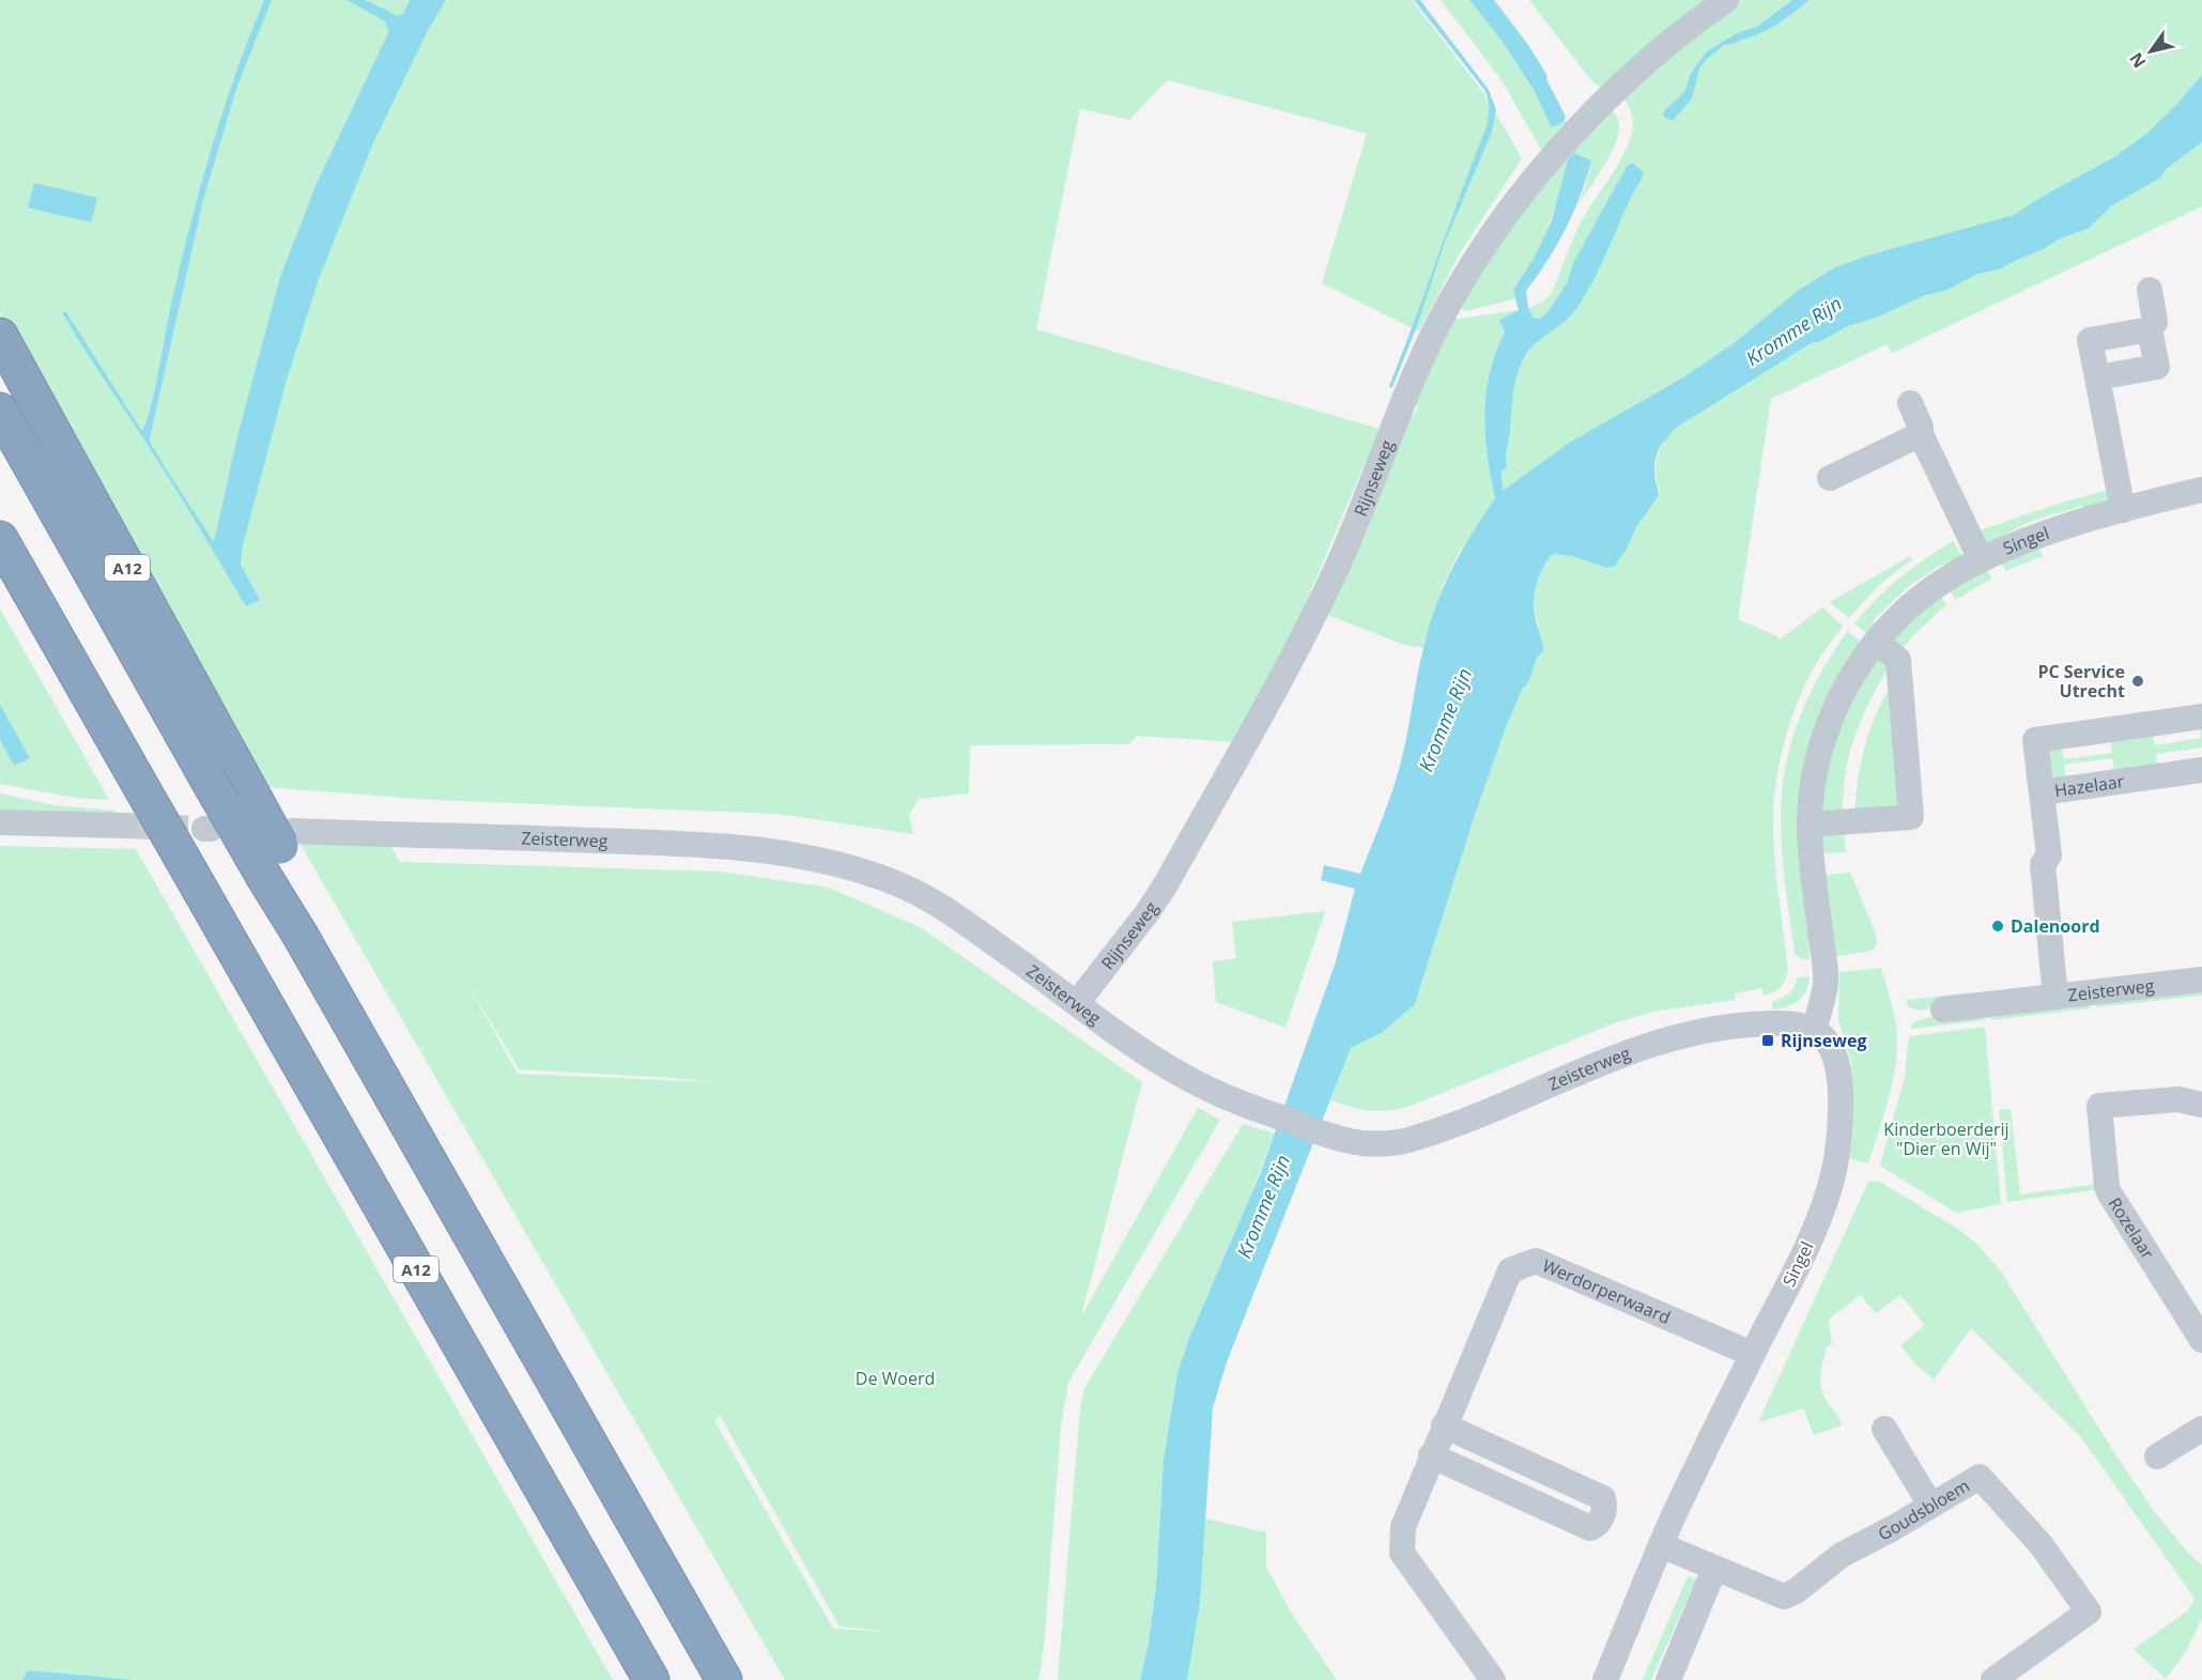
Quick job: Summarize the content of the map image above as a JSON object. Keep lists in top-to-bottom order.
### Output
{
  "streets": {
    "highway": ["A12"],
    "street": [
      "Rijnseweg",
      "Singel",
      "Hazelaar",
      "Zeisterweg",
      "Rozelaar",
      "Werdorperwaard",
      "Goudsbloem"
    ]
  },
  "crossings": [
    ["Rijnseweg", "Zeisterweg"],
    ["Singel", "Zeisterweg"],
    ["Singel", "Werdorperwaard"],
    ["Singel", "Goudsbloem"],
    ["A12", "Zeisterweg"]
  ],
  "water": ["Kromme Rijn"],
  "parks": ["Kinderboerderij \"Dier en Wij\"", "De Woerd"],
  "places": {
    "other": ["PC Service Utrecht", "Dalenoord"],
    "transit": ["Rijnseweg"]
  },
  "north": "bottom left"
}
